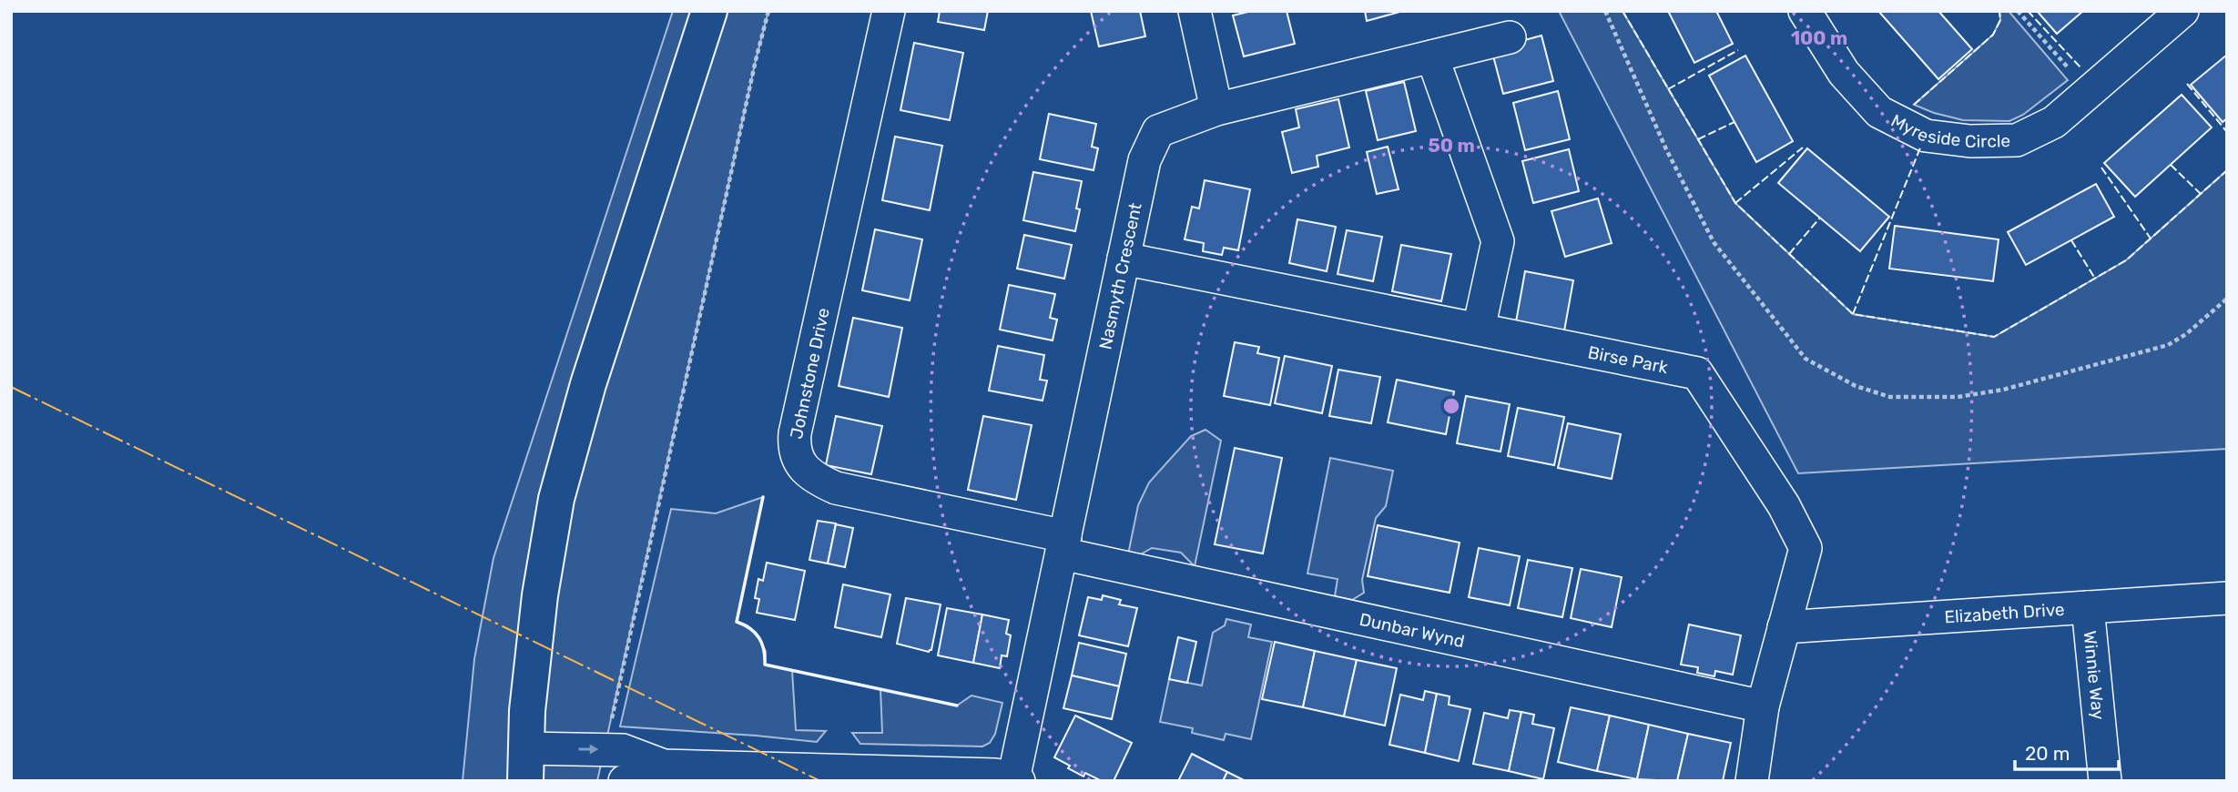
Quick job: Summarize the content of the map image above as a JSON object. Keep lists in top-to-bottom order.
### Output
{
  "streets": {
    "street": [
      "Myreside Circle",
      "Nasmyth Crescent",
      "Birse Park",
      "Johnstone Drive",
      "Elizabeth Drive",
      "Dunbar Wynd",
      "Winnie Way"
    ]
  },
  "crossings": [
    ["Nasmyth Crescent", "Birse Park"],
    ["Nasmyth Crescent", "Johnstone Drive"],
    ["Nasmyth Crescent", "Dunbar Wynd"],
    ["Birse Park", "Elizabeth Drive"],
    ["Birse Park", "Dunbar Wynd"],
    ["Johnstone Drive", "Dunbar Wynd"],
    ["Elizabeth Drive", "Winnie Way"]
  ],
  "scale_bar": "20 m",
  "rings": ["100 m", "50 m"]
}
